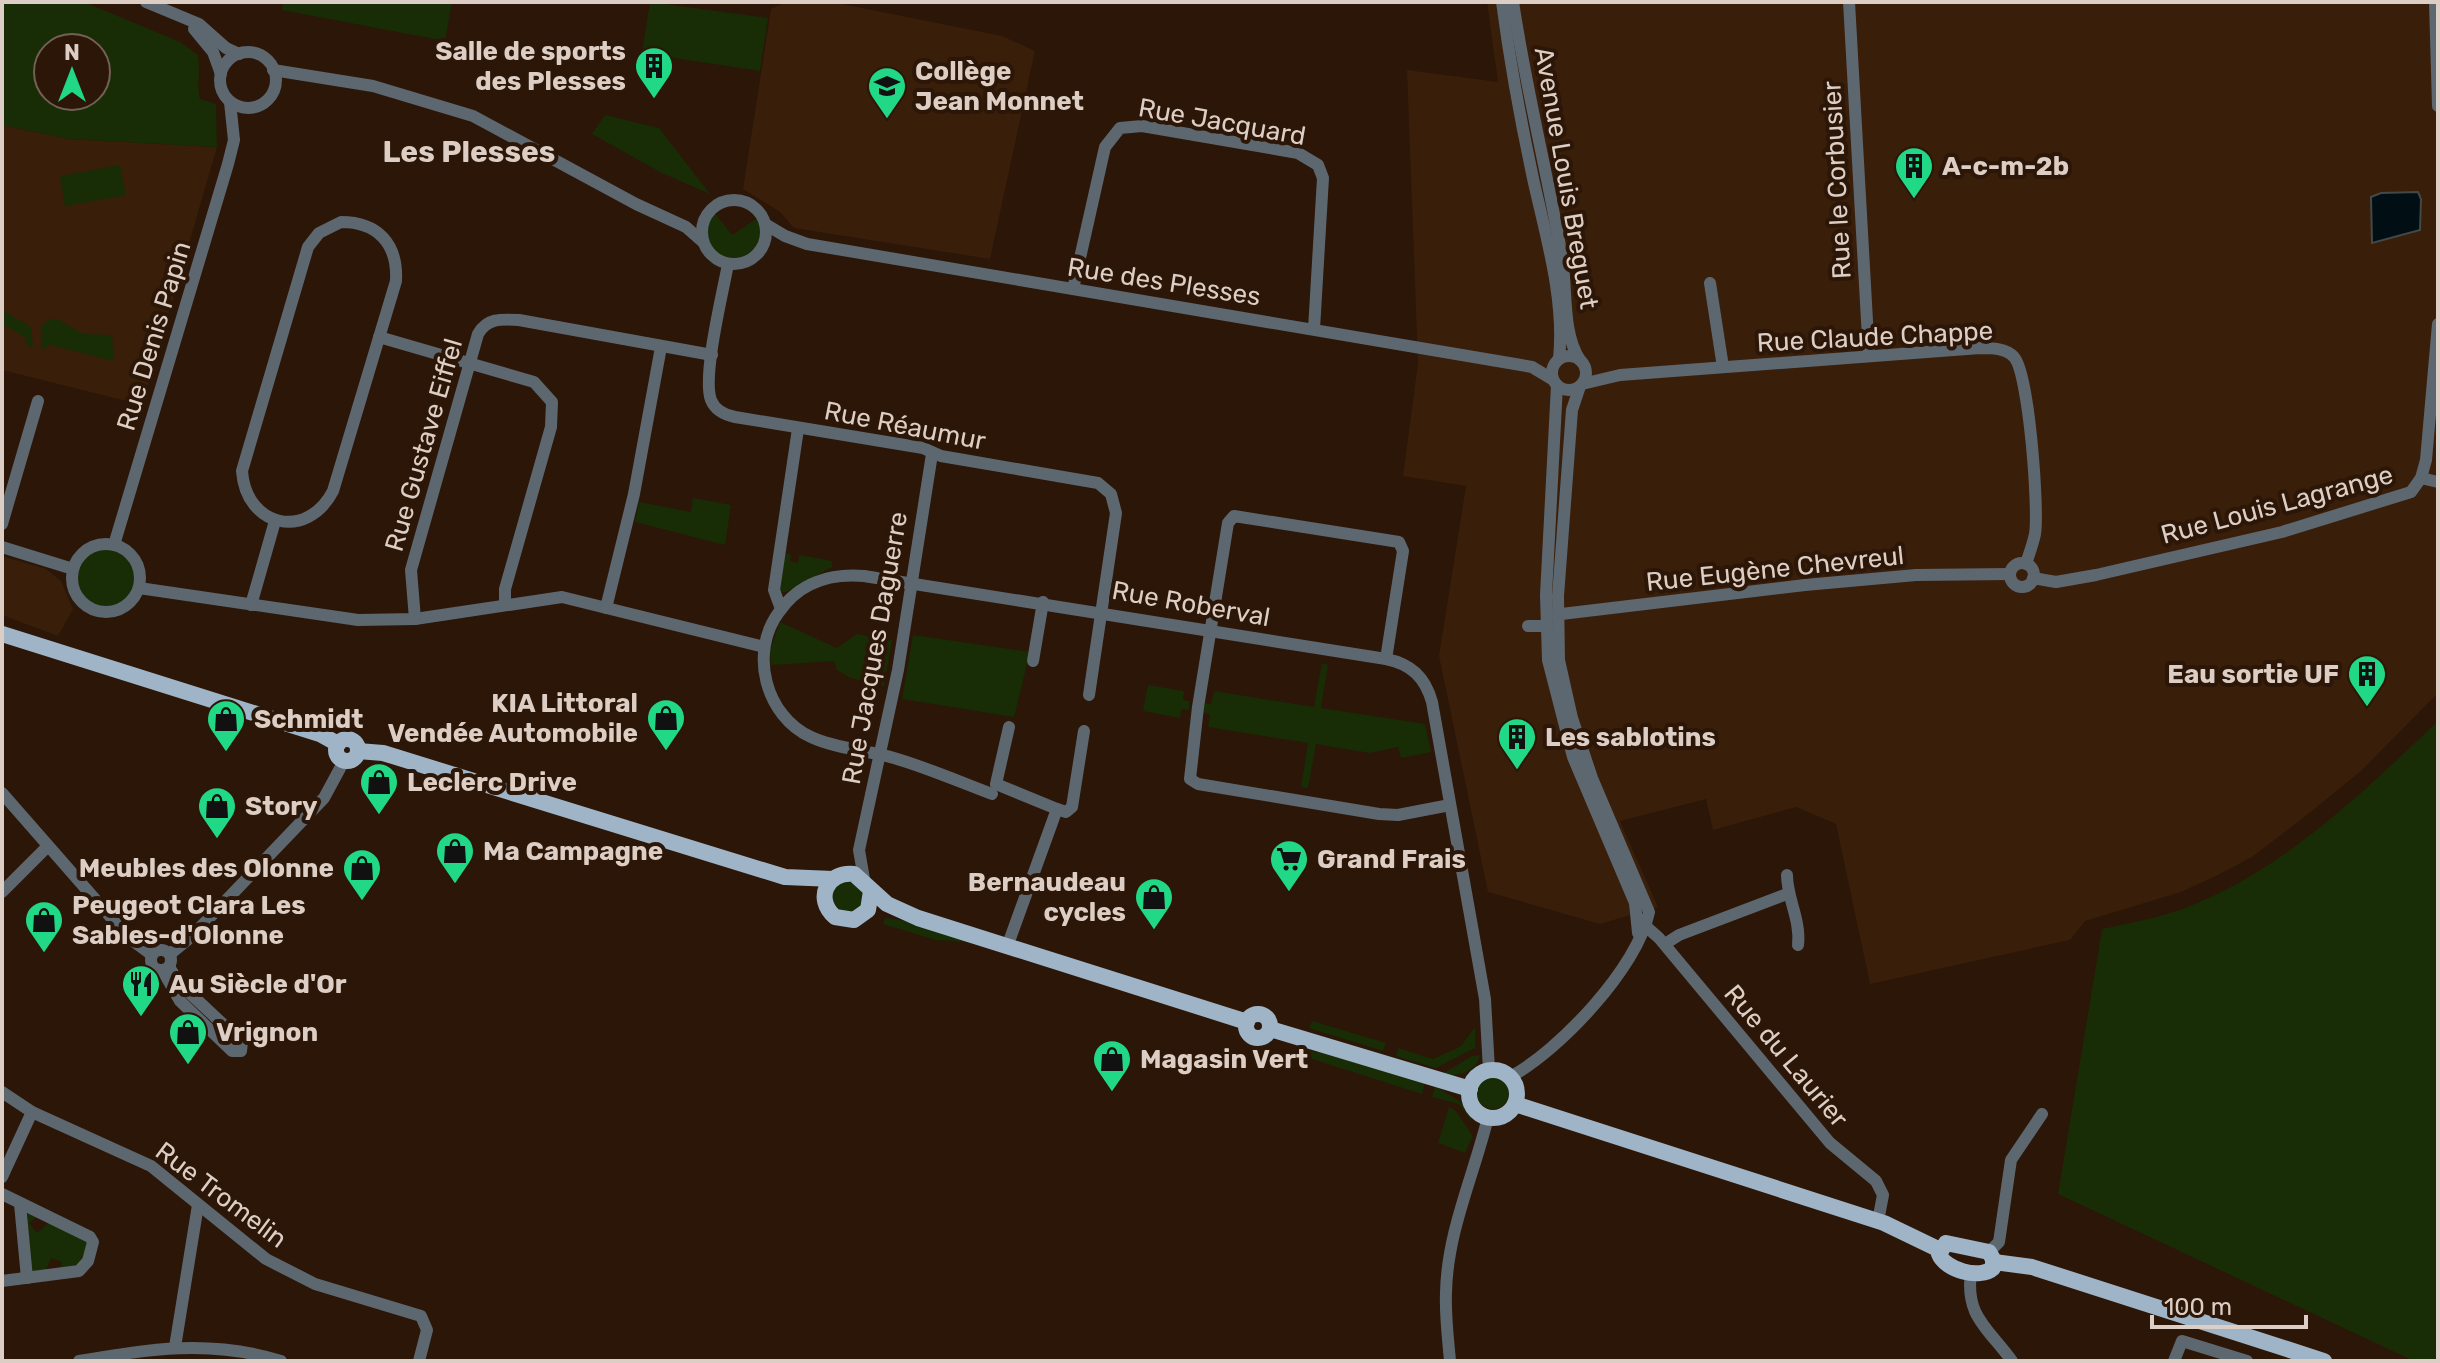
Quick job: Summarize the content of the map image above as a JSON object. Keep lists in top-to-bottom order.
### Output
{
  "streets": {
    "street": [
      "Rue Jacquard",
      "Avenue Louis Breguet",
      "Rue le Corbusier",
      "Rue des Plesses",
      "Rue Denis Papin",
      "Rue Claude Chappe",
      "Rue Réaumur",
      "Rue Gustave Eiffel",
      "Rue Louis Lagrange",
      "Rue Eugène Chevreul",
      "Rue Roberval",
      "Rue Jacques Daguerre",
      "Rue du Laurier",
      "Rue Tromelin"
    ]
  },
  "crossings": [
    ["Rue Jacquard", "Rue des Plesses"],
    ["Avenue Louis Breguet", "Rue des Plesses"],
    ["Avenue Louis Breguet", "Rue Claude Chappe"],
    ["Rue le Corbusier", "Rue Claude Chappe"],
    ["Rue des Plesses", "Rue Claude Chappe"],
    ["Rue des Plesses", "Rue Réaumur"],
    ["Rue Claude Chappe", "Rue Louis Lagrange"],
    ["Rue Claude Chappe", "Rue Eugène Chevreul"],
    ["Rue Réaumur", "Rue Gustave Eiffel"],
    ["Rue Réaumur", "Rue Roberval"],
    ["Rue Réaumur", "Rue Jacques Daguerre"],
    ["Rue Louis Lagrange", "Rue Eugène Chevreul"],
    ["Rue Roberval", "Rue Jacques Daguerre"]
  ],
  "districts": ["Les Plesses"],
  "places": {
    "building": [
      "Salle de sports des Plesses",
      "A-c-m-2b",
      "Eau sortie UF",
      "Les sablotins"
    ],
    "school or university": ["Collège Jean Monnet"],
    "shop": [
      "KIA Littoral Vendée Automobile",
      "Schmidt",
      "Leclerc Drive",
      "Story",
      "Ma Campagne",
      "Meubles des Olonne",
      "Bernaudeau cycles",
      "Peugeot Clara Les Sables-d'Olonne",
      "Vrignon",
      "Magasin Vert"
    ],
    "supermarket": ["Grand Frais"],
    "restaurant": ["Au Siècle d'Or"]
  },
  "scale_bar": "100 m",
  "north": "top"
}
